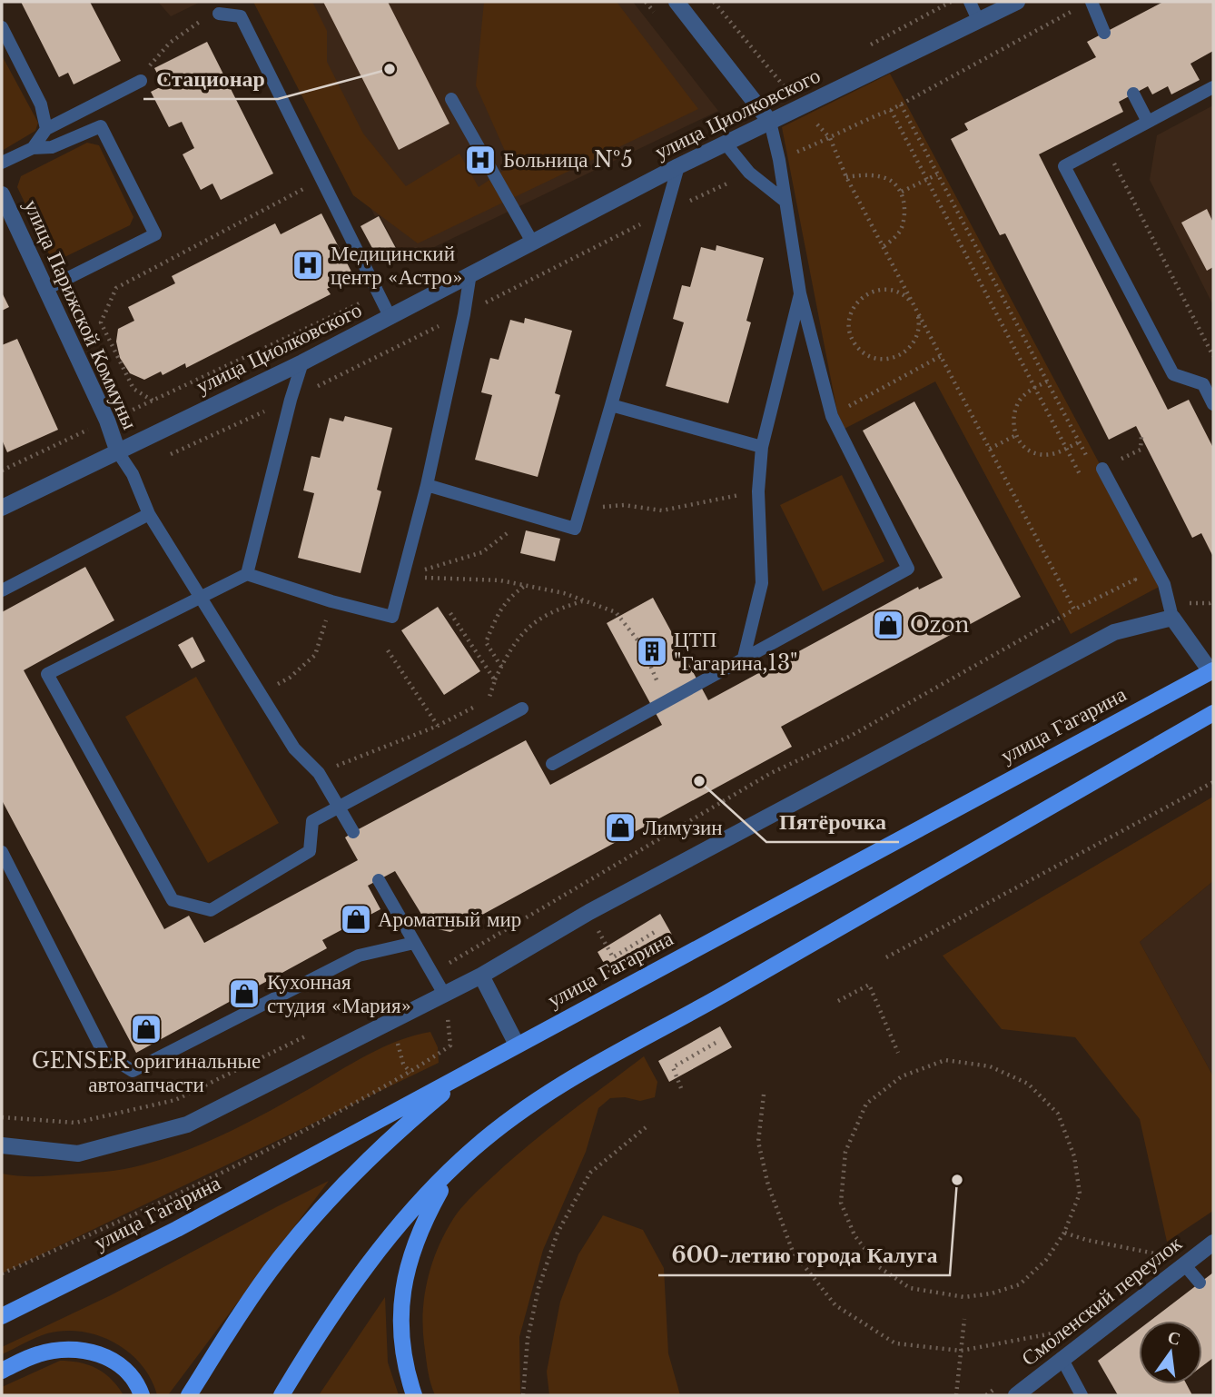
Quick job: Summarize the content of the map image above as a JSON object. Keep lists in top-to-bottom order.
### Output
{
  "streets": {
    "main road": ["улица Гагарина"],
    "street": ["улица Циолковского", "улица Парижской Коммуны", "Смоленский переулок"]
  },
  "crossings": [
    ["улица Циолковского", "улица Парижской Коммуны"]
  ],
  "places": {
    "other": ["Стационар", "Пятёрочка", "600-летию города Калуга"],
    "hospital": ["Больница №5", "Медицинский центр «Астро»"],
    "shop": [
      "Ozon",
      "Лимузин",
      "Ароматный мир",
      "Кухонная студия «Мария»",
      "GENSER оригинальные автозапчасти"
    ],
    "building": ["ЦТП \"Гагарина,13\""]
  },
  "north": "top"
}
